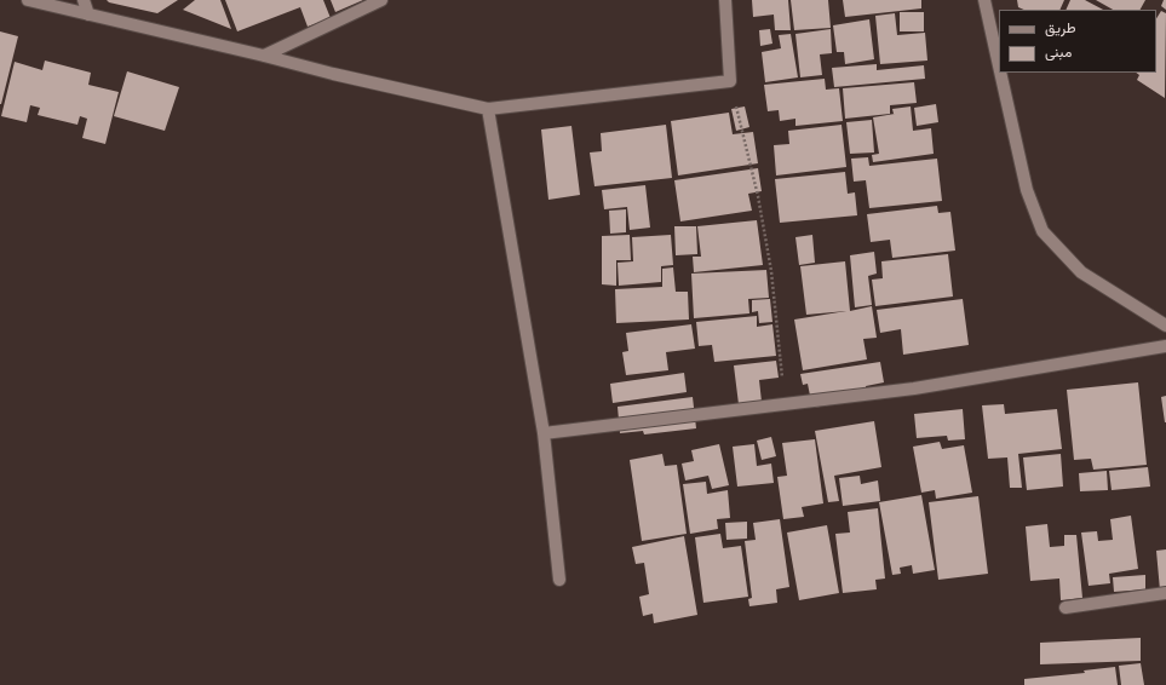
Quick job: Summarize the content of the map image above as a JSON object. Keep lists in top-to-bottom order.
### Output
{
  "legend": ["طريق", "مبنى"]
}
